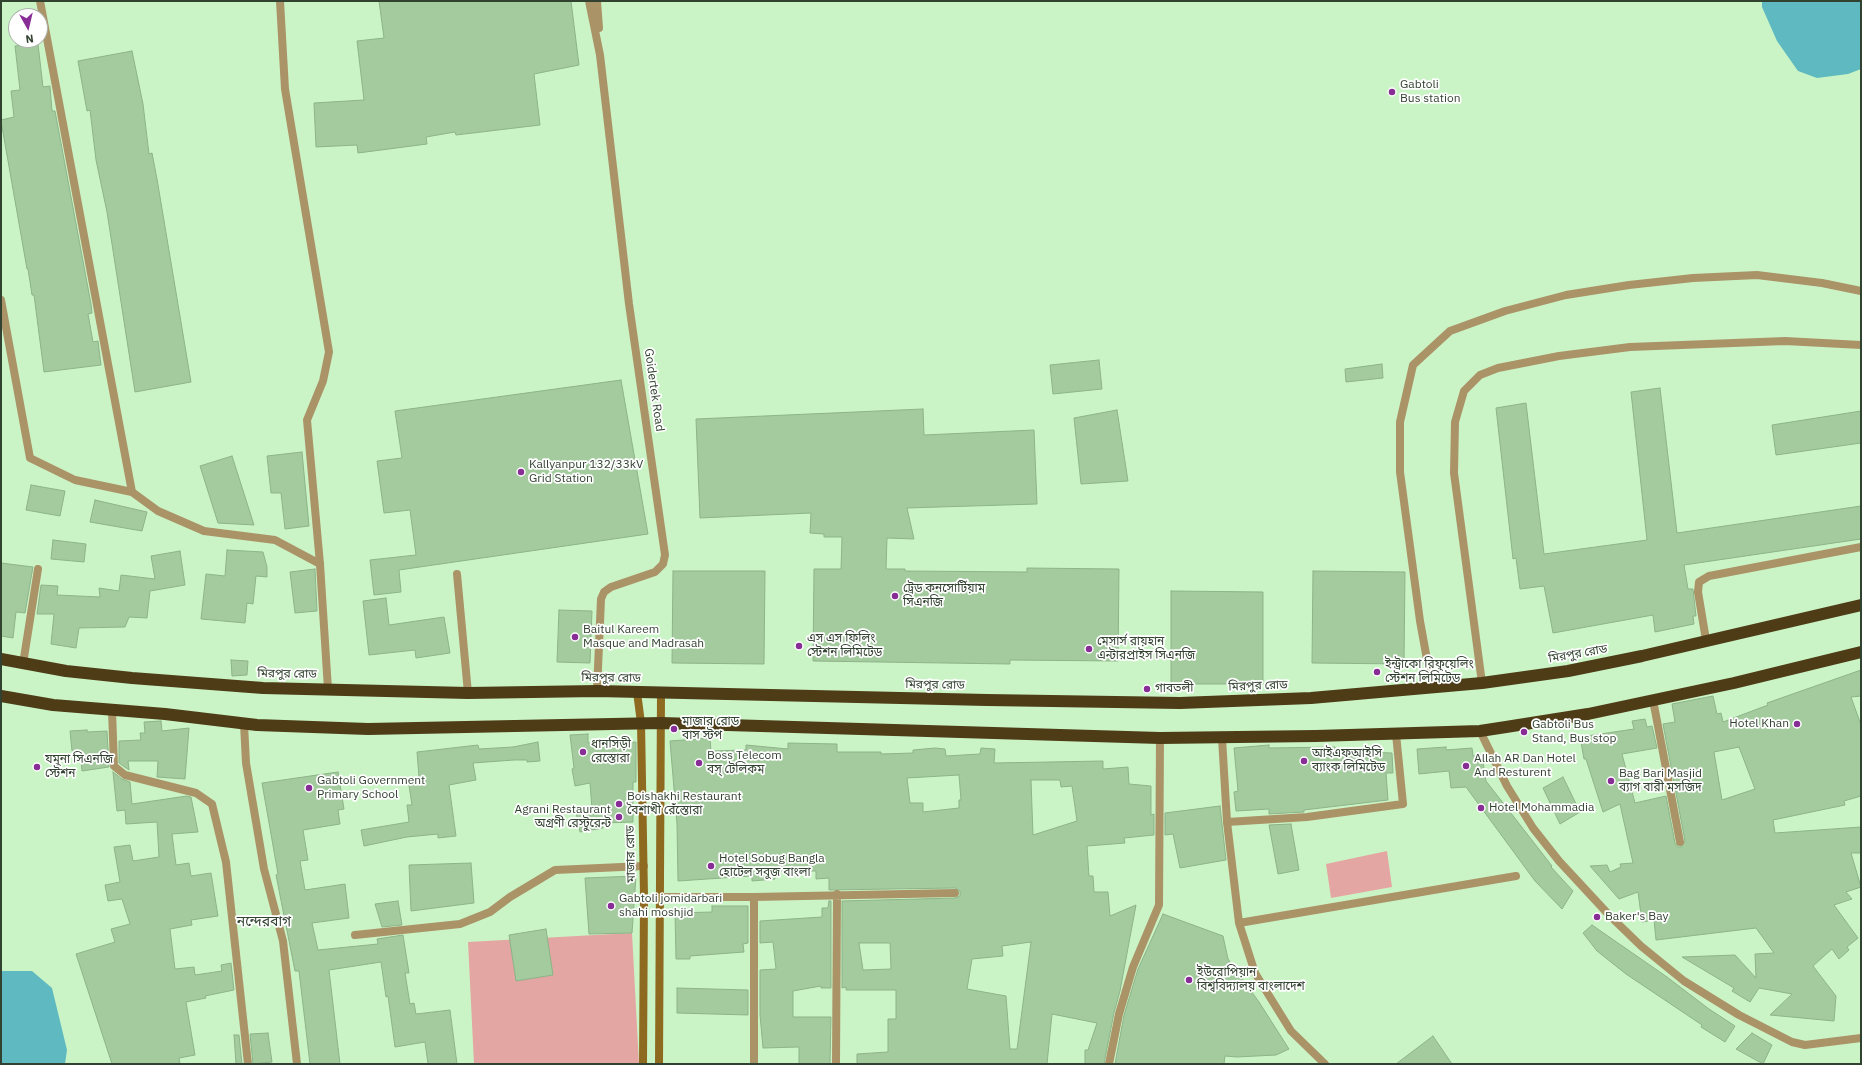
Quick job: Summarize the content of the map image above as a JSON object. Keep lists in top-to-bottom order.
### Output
{
  "streets": {
    "highway": ["মিরপুর রোড"],
    "main road": ["মাজার রোড"],
    "street": ["Goidertek Road"]
  },
  "crossings": [
    ["Goidertek Road", "মিরপুর রোড"],
    ["মিরপুর রোড", "মাজার রোড"]
  ],
  "districts": ["নন্দেরবাগ"],
  "places": [
    "Gabtoli Bus station",
    "Kallyanpur 132/33kV Grid Station",
    "ট্রেড কনসোর্টিয়াম সিএনজি",
    "Baitul Kareem Masque and Madrasah",
    "এস এস ফিলিং স্টেশন লিমিটেড",
    "মেসার্স রায়হান এন্টারপ্রাইস সিএনজি",
    "ইন্ট্রাকো রিফুয়েলিং স্টেশন লিমিটেড",
    "গাবতলী",
    "Hotel Khan",
    "মাজার রোড বাস স্টপ",
    "Gabtoli Bus Stand, Bus stop",
    "ধানসিড়ী রেস্তোরা",
    "আইএফআইসি ব্যাংক লিমিটেড",
    "Boss Telecom বস্ টেলিকম",
    "Allah AR Dan Hotel And Resturent",
    "যমুনা সিএনজি স্টেশন",
    "Bag Bari Masjid ব্যাগ বারী মসজিদ",
    "Gabtoli Government Primary School",
    "Boishakhi Restaurant বৈশাখী রেঁস্তোরা",
    "Hotel Mohammadia",
    "Agrani Restaurant অগ্রণী রেস্টুরেন্ট",
    "Hotel Sobug Bangla হোটেল সবুজ বাংলা",
    "Gabtoli jomidarbari shahi moshjid",
    "Baker's Bay",
    "ইউরোপিয়ান বিশ্ববিদ্যালয় বাংলাদেশ"
  ],
  "north": "bottom"
}
